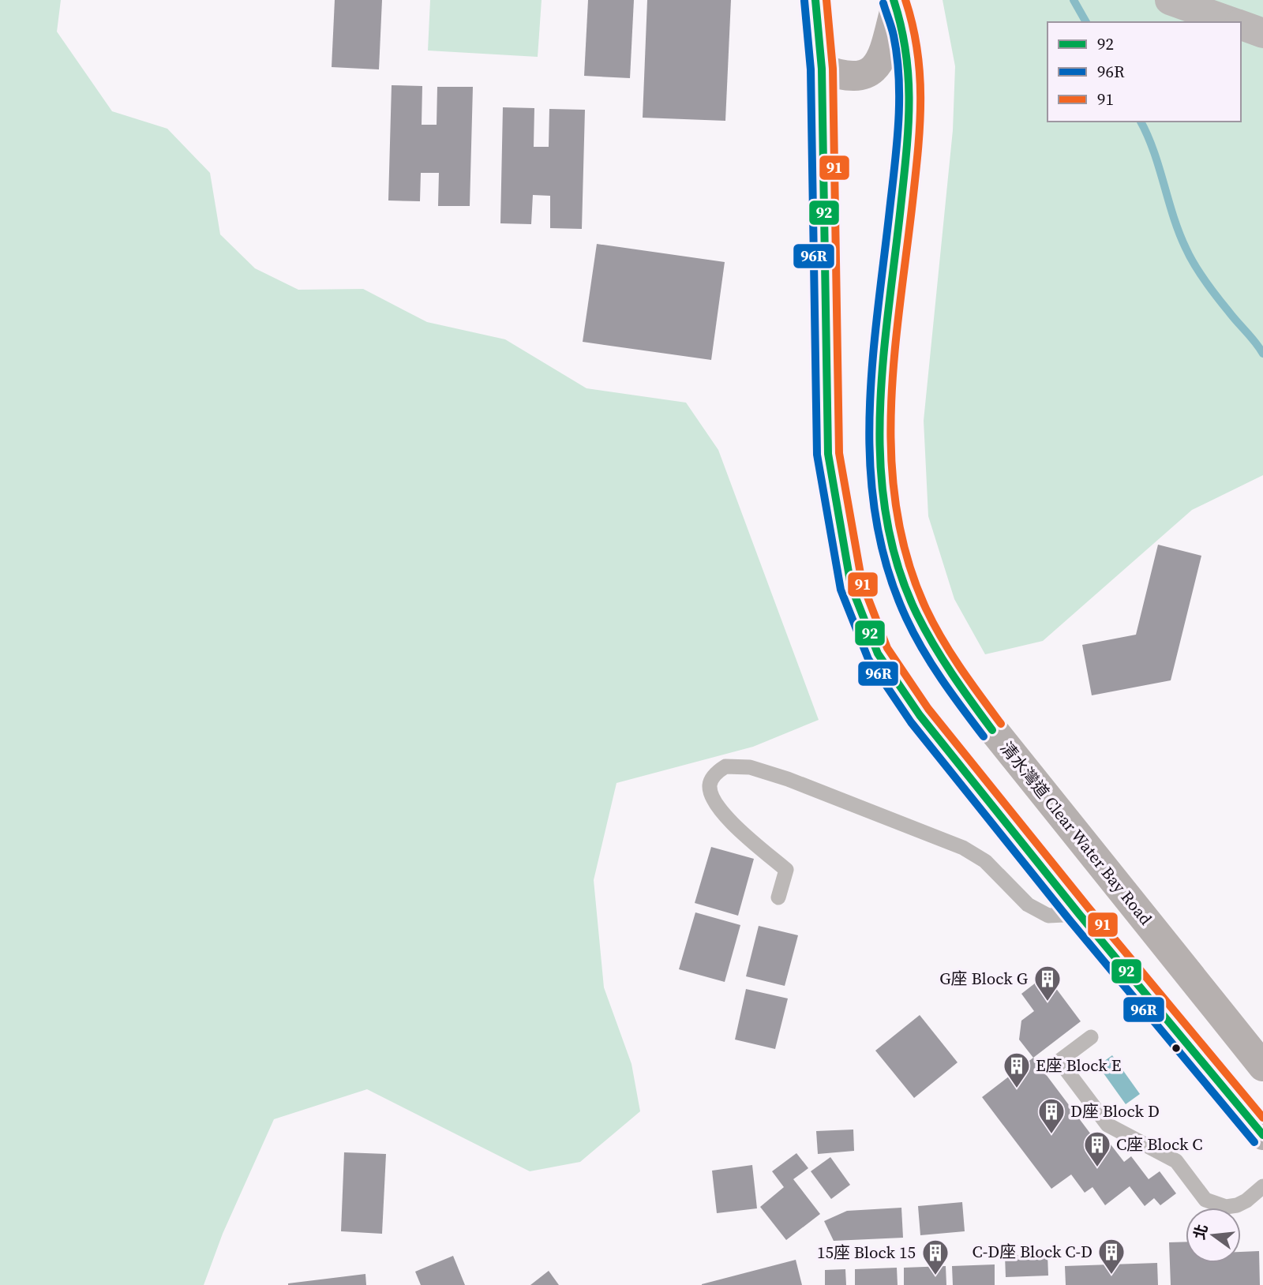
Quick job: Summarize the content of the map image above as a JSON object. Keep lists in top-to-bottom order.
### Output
{
  "streets": {
    "main road": ["清水灣道 Clear Water Bay Road"]
  },
  "places": {
    "building": [
      "G座 Block G",
      "E座 Block E",
      "D座 Block D",
      "C座 Block C",
      "C-D座 Block C-D",
      "15座 Block 15"
    ]
  },
  "lines": ["transit line 92", "transit line 91", "transit line 96R"],
  "legend": ["92", "96R", "91"],
  "north": "left"
}
